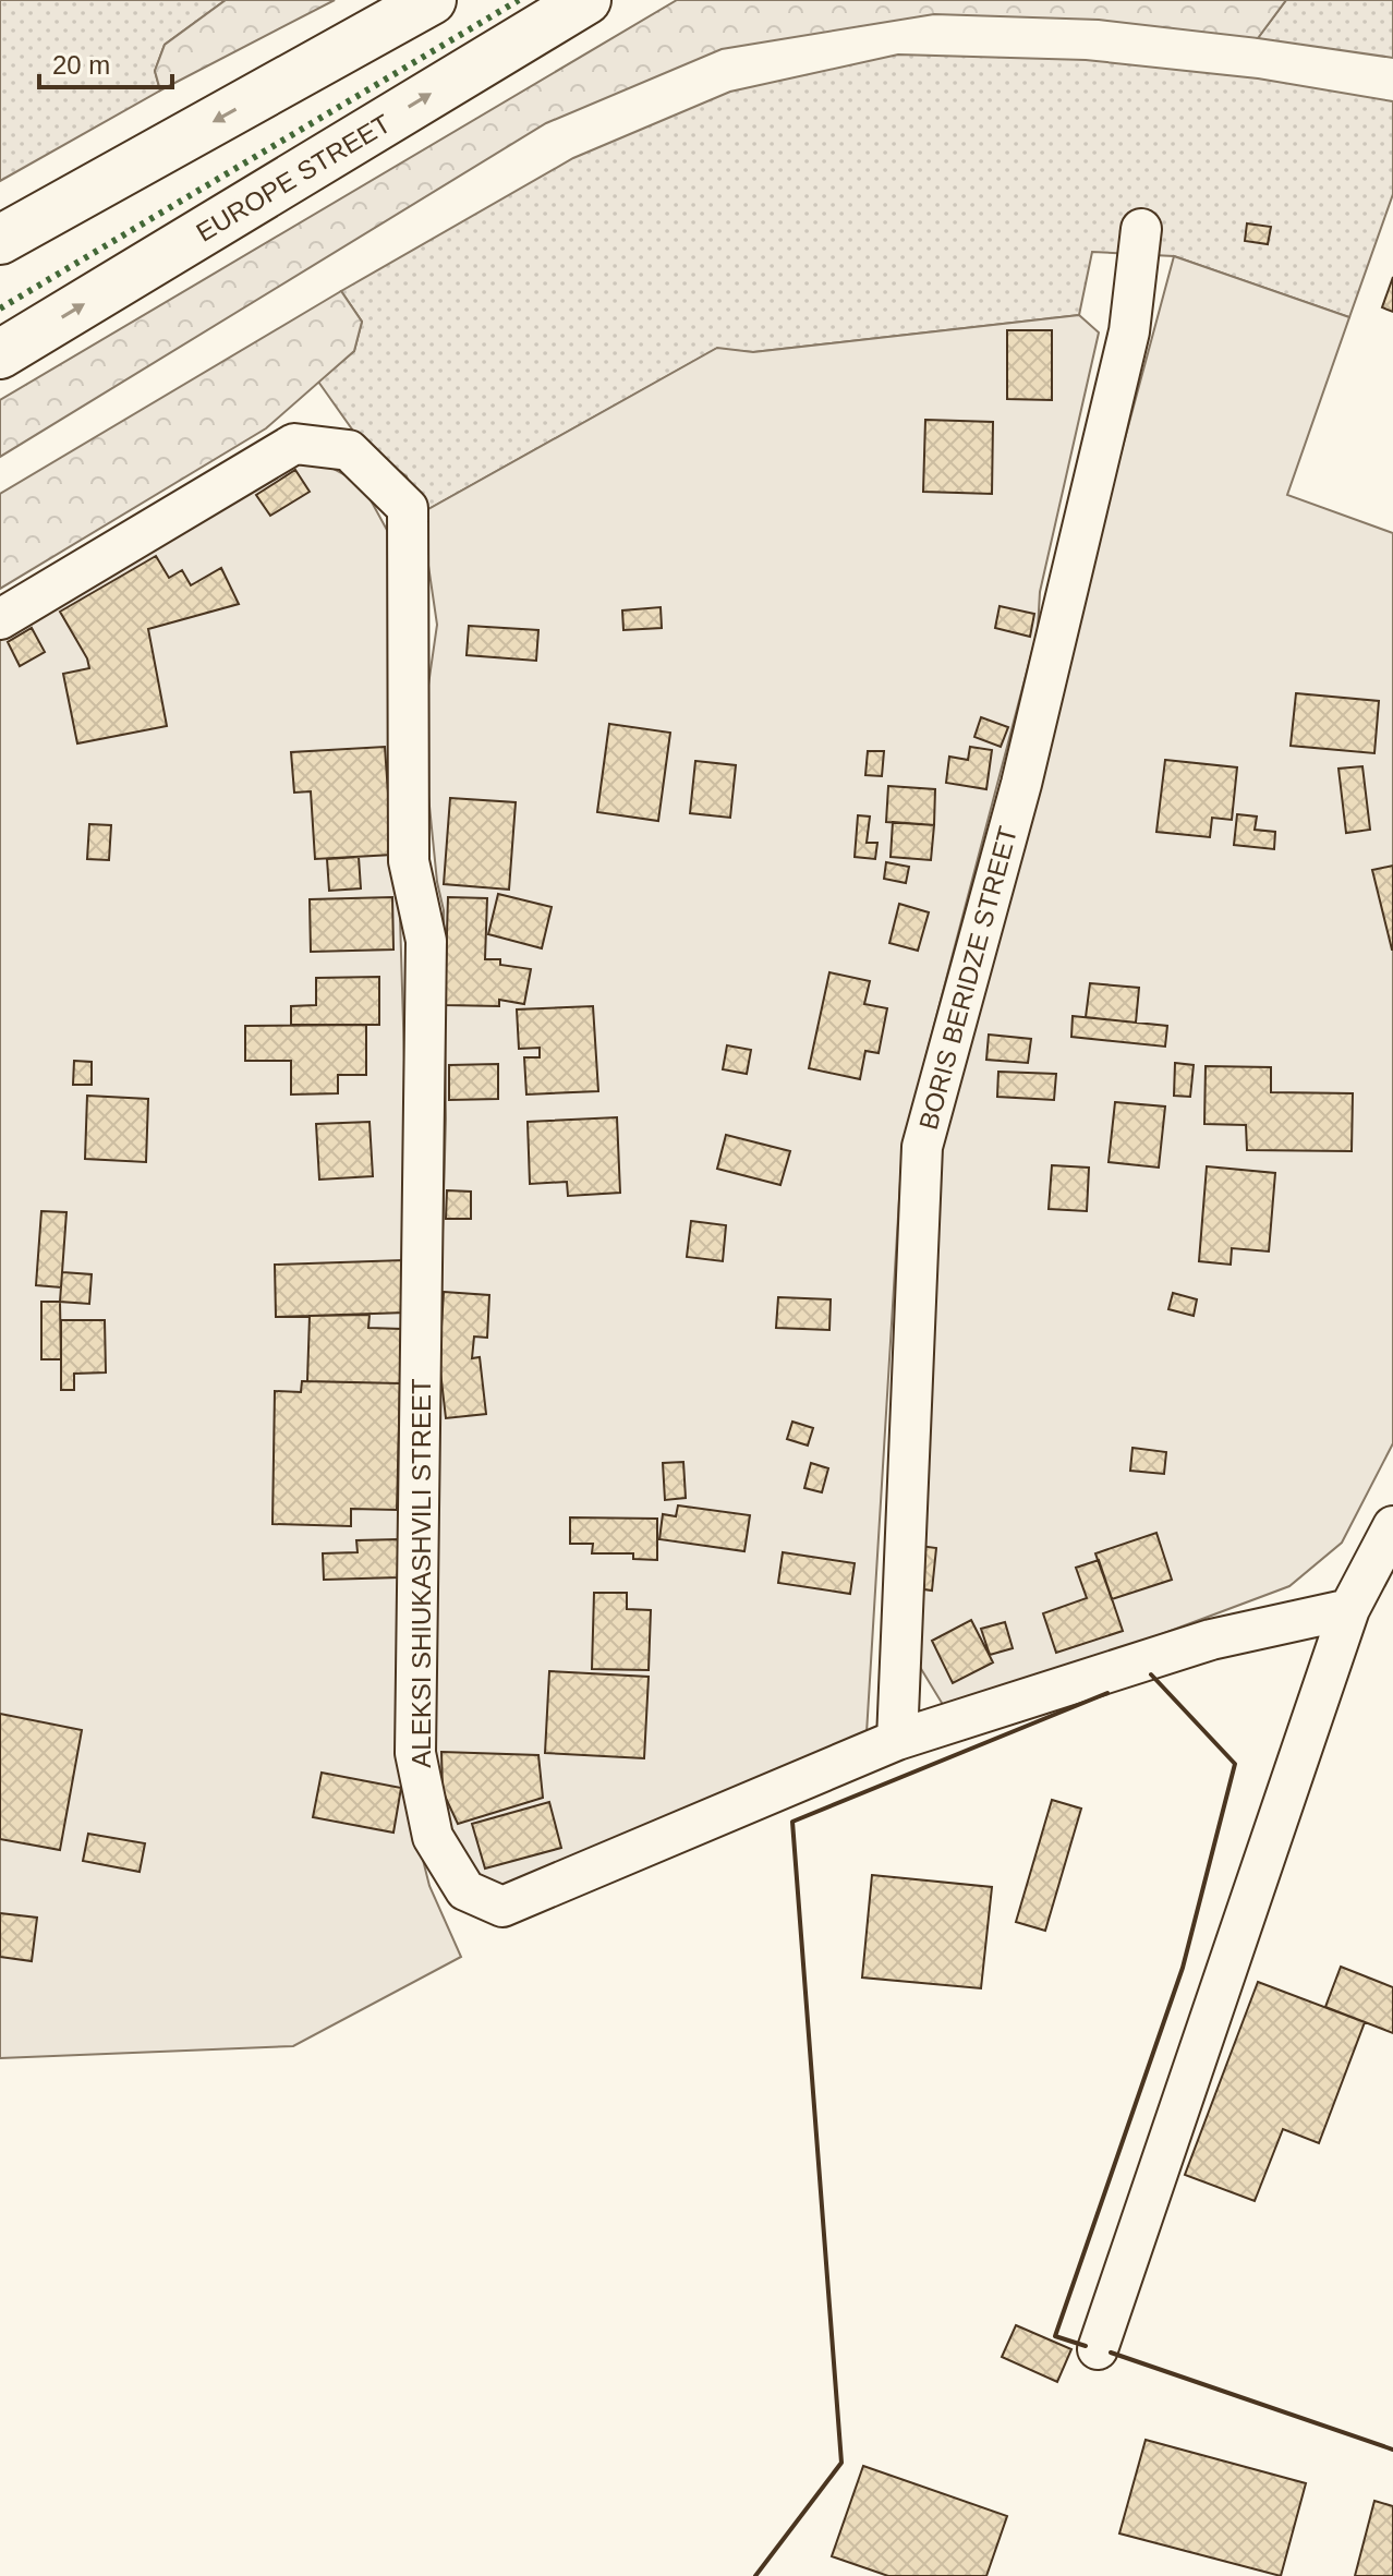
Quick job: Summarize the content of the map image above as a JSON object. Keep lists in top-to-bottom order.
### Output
{
  "streets": {
    "main road": ["EUROPE STREET"],
    "street": ["BORIS BERIDZE STREET", "ALEKSI SHIUKASHVILI STREET"]
  },
  "crossings": [
    ["BORIS BERIDZE STREET", "ALEKSI SHIUKASHVILI STREET"]
  ],
  "scale_bar": "20 m"
}
